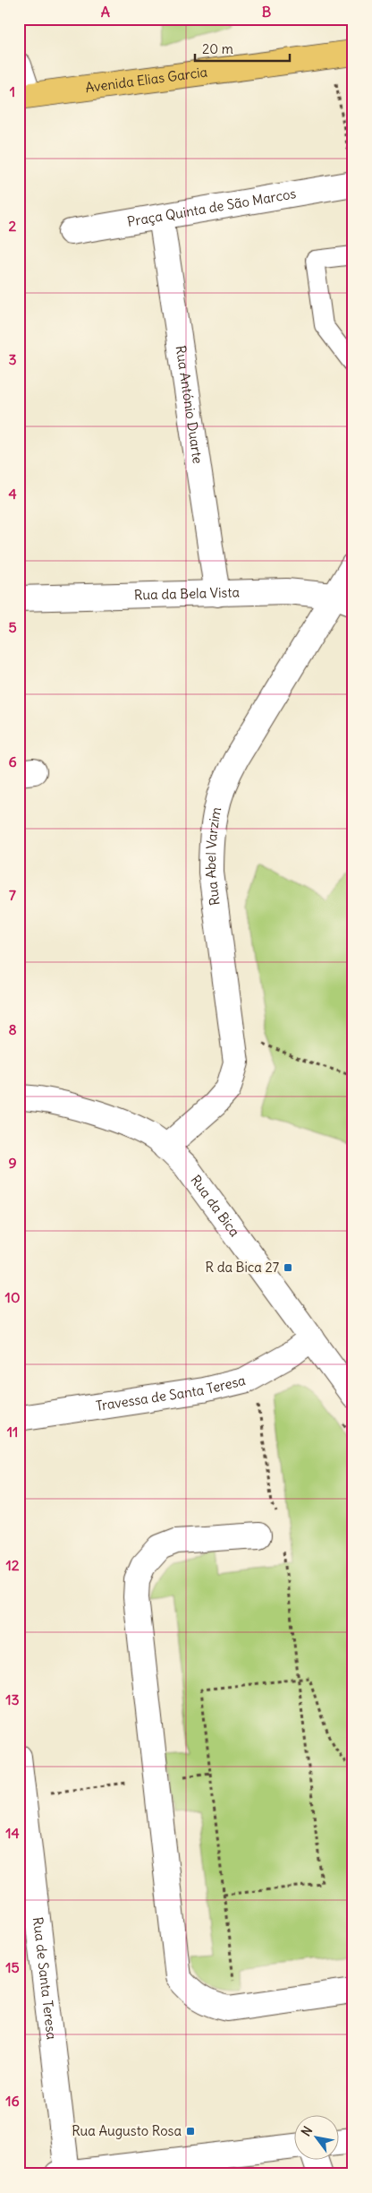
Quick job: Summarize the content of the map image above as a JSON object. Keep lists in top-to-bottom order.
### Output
{
  "streets": {
    "main road": ["Avenida Elias Garcia"],
    "street": [
      "Praça Quinta de São Marcos",
      "Rua António Duarte",
      "Rua da Bela Vista",
      "Rua Abel Varzim",
      "Rua da Bica",
      "Travessa de Santa Teresa",
      "Rua de Santa Teresa"
    ]
  },
  "crossings": [
    ["Praça Quinta de São Marcos", "Rua António Duarte"],
    ["Rua António Duarte", "Rua da Bela Vista"],
    ["Rua da Bela Vista", "Rua Abel Varzim"],
    ["Rua Abel Varzim", "Rua da Bica"],
    ["Rua da Bica", "Travessa de Santa Teresa"]
  ],
  "places": {
    "transit": ["R da Bica 27", "Rua Augusto Rosa"]
  },
  "scale_bar": "20 m",
  "north": "top left",
  "grid": {
    "columns": ["A", "B"],
    "rows": [
      "1",
      "2",
      "3",
      "4",
      "5",
      "6",
      "7",
      "8",
      "9",
      "10",
      "11",
      "12",
      "13",
      "14",
      "15",
      "16"
    ]
  }
}
